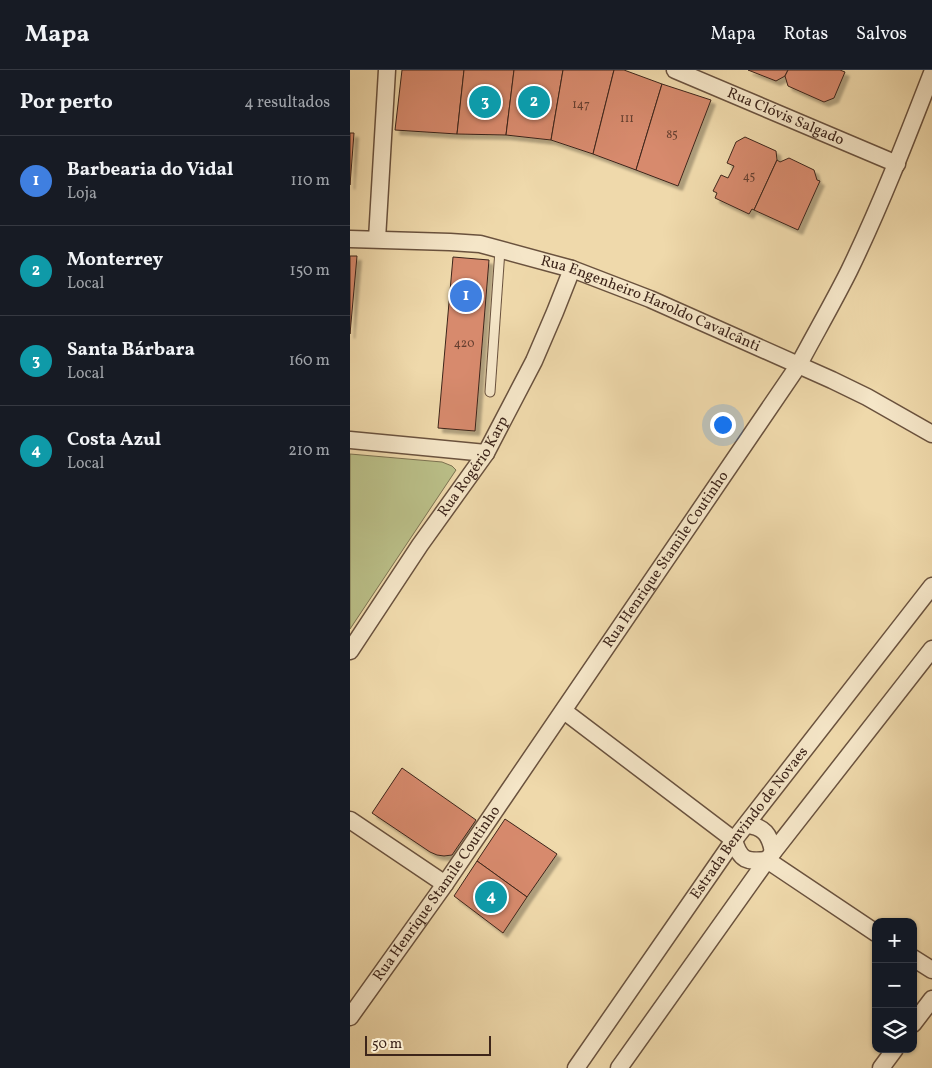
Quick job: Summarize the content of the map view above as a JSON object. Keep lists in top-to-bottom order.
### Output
{
  "streets": {
    "street": [
      "Rua Clóvis Salgado",
      "Rua Engenheiro Haroldo Cavalcânti",
      "Rua Rogério Karp",
      "Rua Henrique Stamile Coutinho",
      "Estrada Benvindo de Novaes"
    ]
  },
  "crossings": [
    ["Rua Clóvis Salgado", "Rua Henrique Stamile Coutinho"],
    ["Rua Engenheiro Haroldo Cavalcânti", "Rua Rogério Karp"],
    ["Rua Engenheiro Haroldo Cavalcânti", "Rua Henrique Stamile Coutinho"]
  ],
  "house_numbers": [
    "147",
    "111",
    "85",
    "45",
    "420"
  ],
  "scale_bar": "50 m",
  "page": {
    "header": "Mapa",
    "nav": ["Mapa", "Rotas", "Salvos"],
    "heading": ["Por perto", "4 resultados"],
    "pins": [
      "2",
      "3",
      "1",
      "4"
    ],
    "list": [
      {
        "mark": "1",
        "name": "Barbearia do Vidal",
        "note": "Loja",
        "value": "110 m"
      },
      {
        "mark": "2",
        "name": "Monterrey",
        "note": "Local",
        "value": "150 m"
      },
      {
        "mark": "3",
        "name": "Santa Bárbara",
        "note": "Local",
        "value": "160 m"
      },
      {
        "mark": "4",
        "name": "Costa Azul",
        "note": "Local",
        "value": "210 m"
      }
    ],
    "map_buttons": ["+", "−"],
    "scale": "50 m"
  }
}
